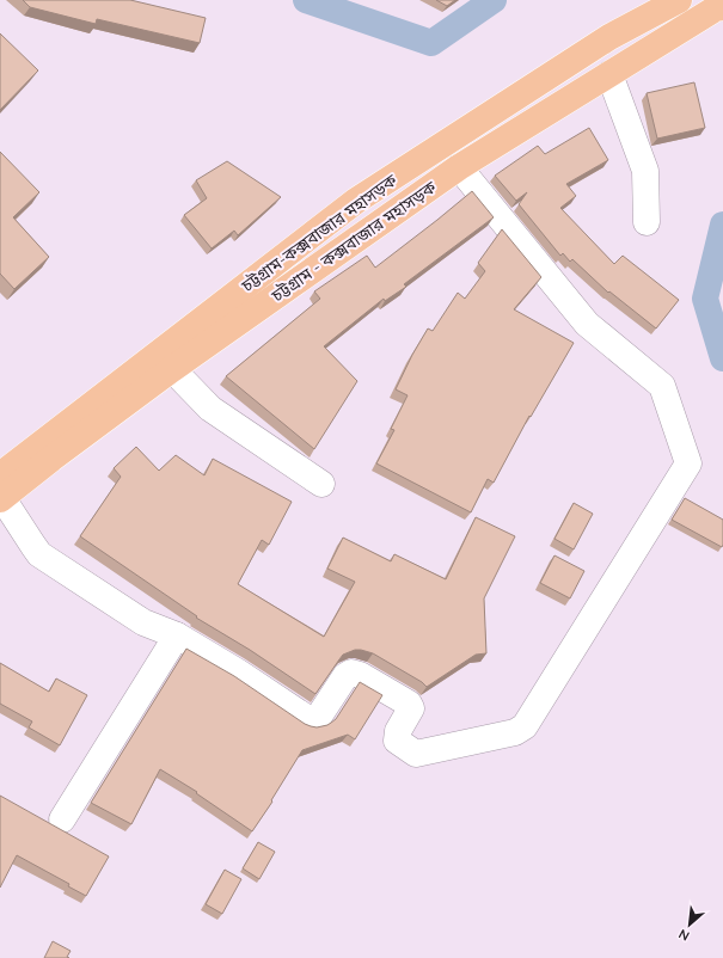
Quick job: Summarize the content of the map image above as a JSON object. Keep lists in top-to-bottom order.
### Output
{
  "streets": {
    "highway": ["চট্টগ্রাম-কক্সবাজার মহাসড়ক", "চট্টগ্রাম - কক্সবাজার মহাসড়ক"]
  },
  "crossings": [
    ["চট্টগ্রাম-কক্সবাজার মহাসড়ক", "চট্টগ্রাম - কক্সবাজার মহাসড়ক"]
  ],
  "north": "bottom left"
}
